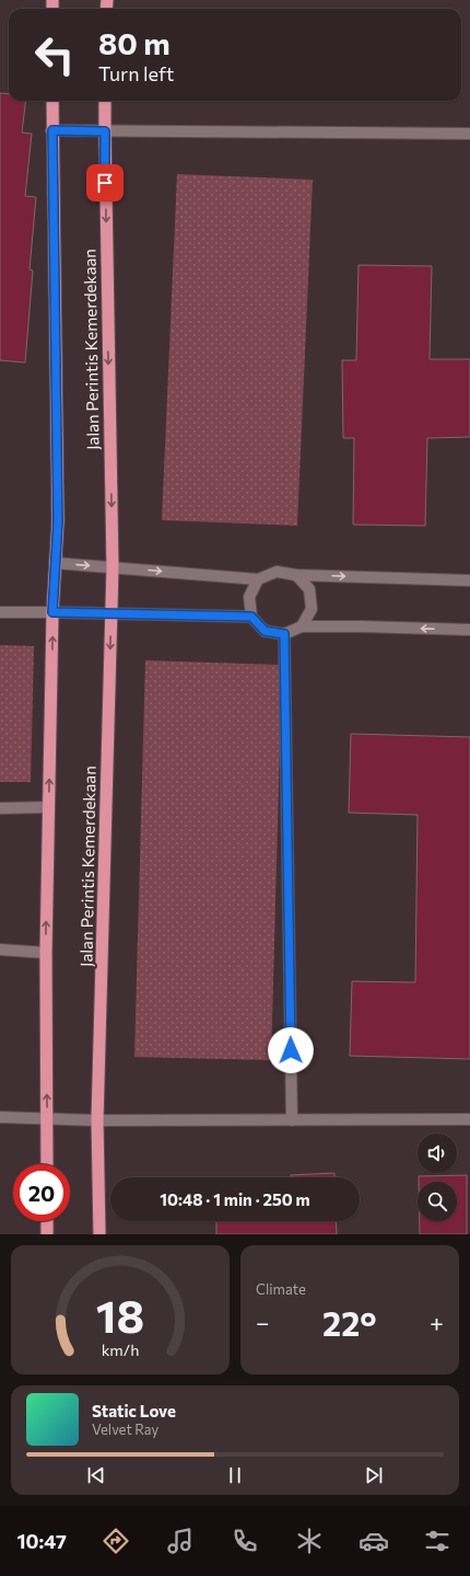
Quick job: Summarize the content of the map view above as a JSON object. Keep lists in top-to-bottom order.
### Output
{
  "streets": {
    "highway": ["Jalan Perintis Kemerdekaan"]
  },
  "page": {
    "turn": ["80 m", "Turn left"],
    "limit": "20",
    "trip": "10:48 · 1 min · 250 m",
    "tile": "Climate",
    "heat": ["−", "22°", "+"],
    "song": ["Static Love", "Velvet Ray"],
    "tabs": "10:47",
    "gauge": ["18", "km/h"]
  }
}
